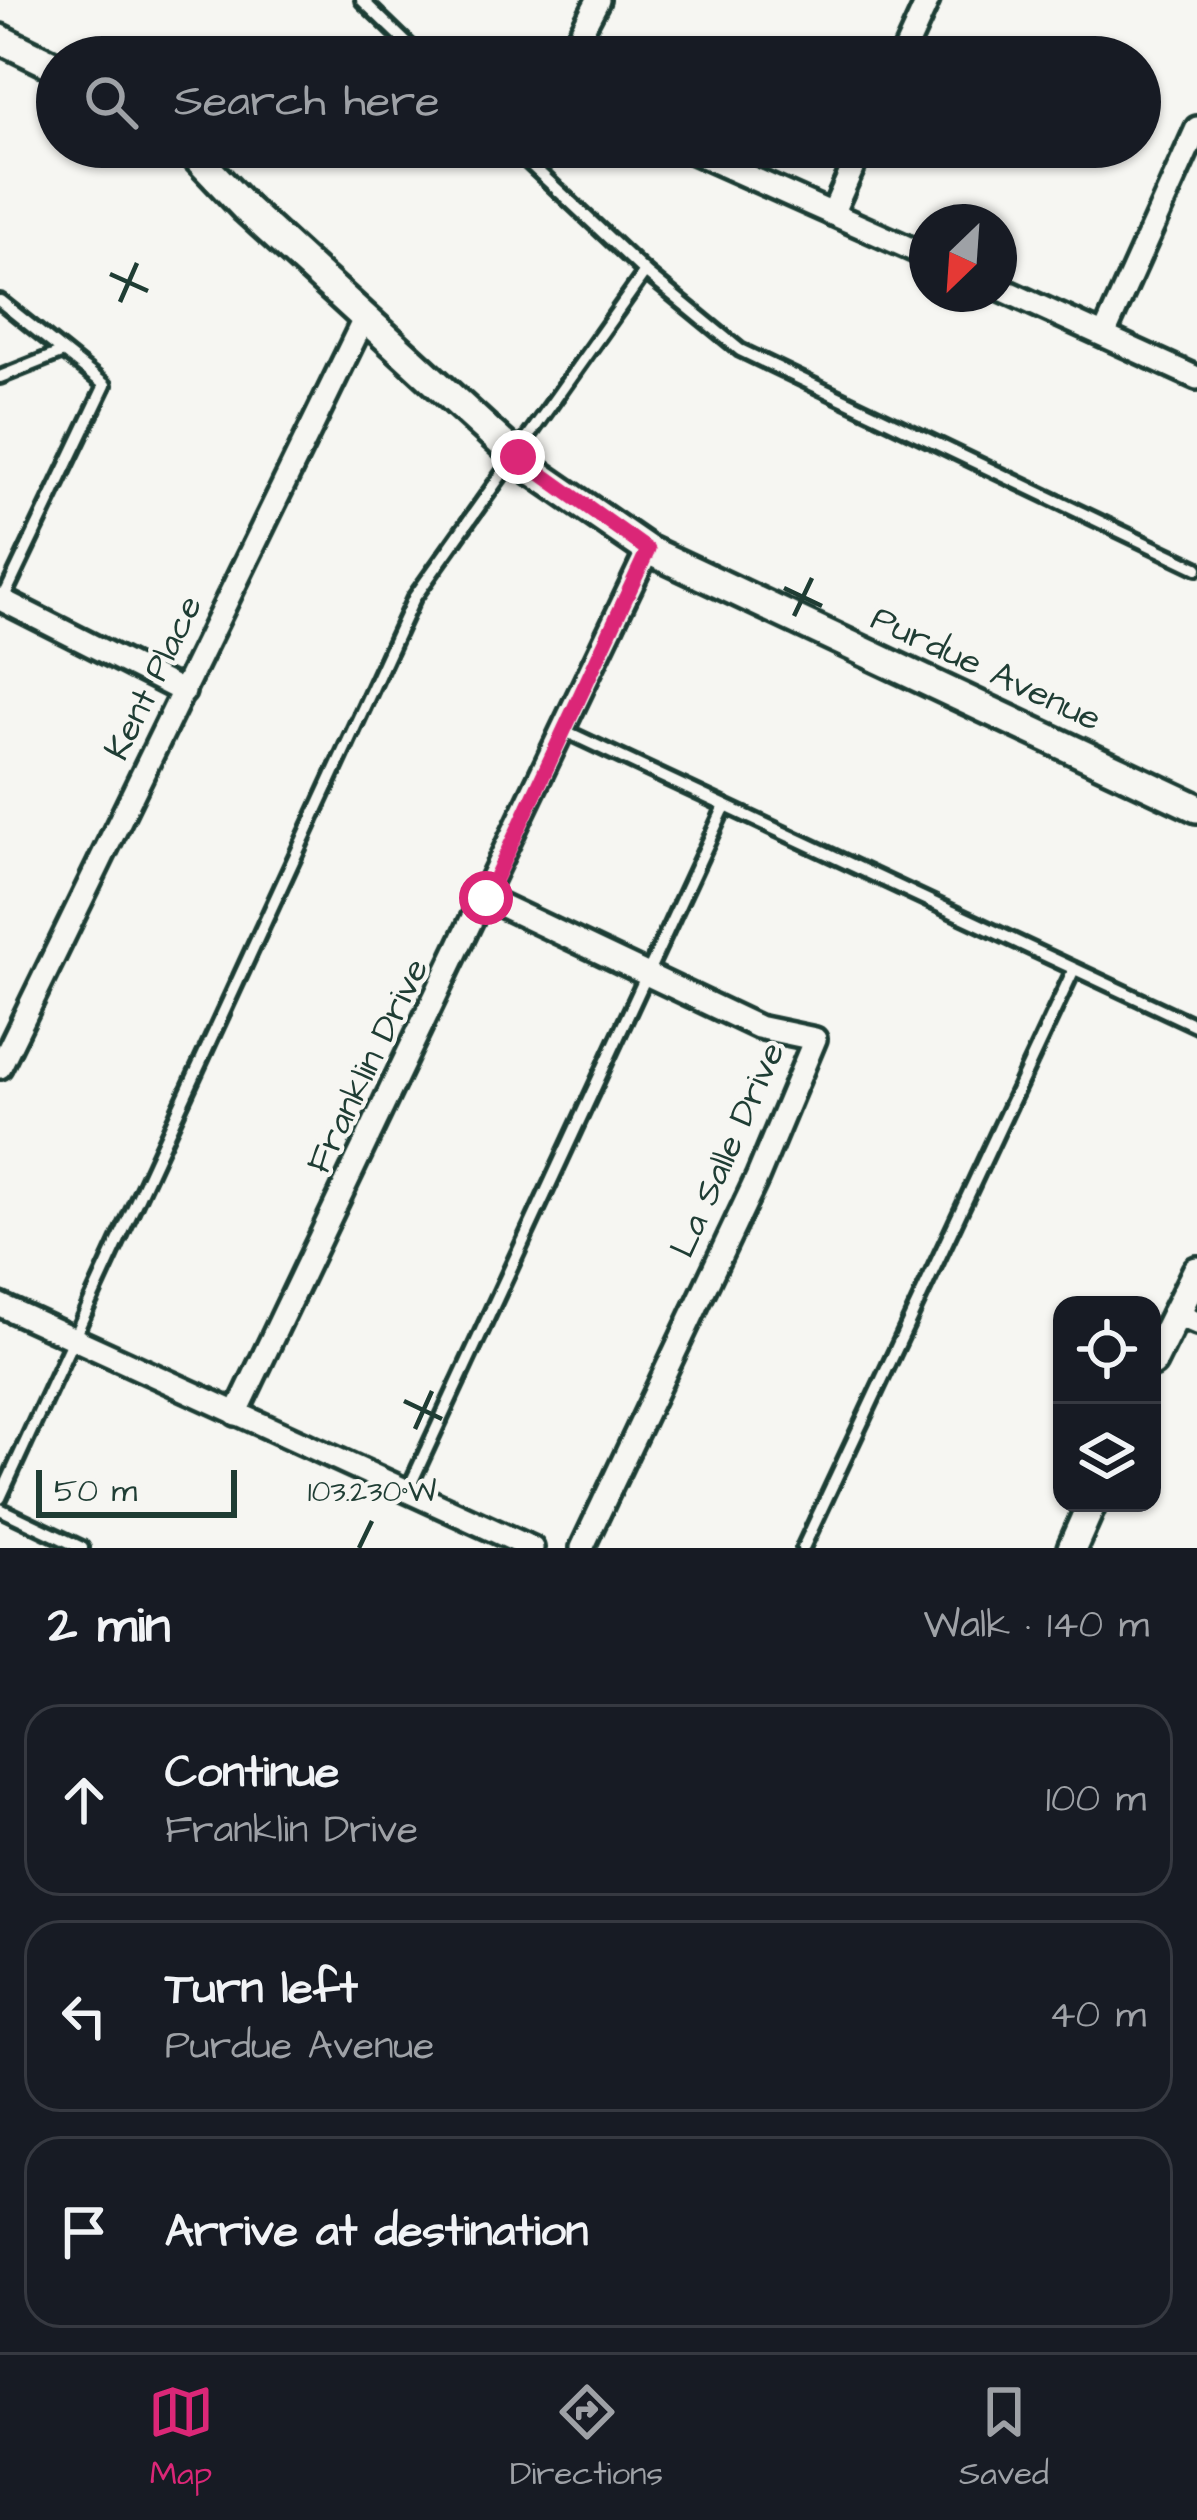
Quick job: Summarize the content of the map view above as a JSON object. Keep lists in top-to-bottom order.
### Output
{
  "streets": {
    "street": [
      "Purdue Avenue",
      "Kent Place",
      "Franklin Drive",
      "La Salle Drive"
    ]
  },
  "crossings": [
    ["Purdue Avenue", "Kent Place"],
    ["Purdue Avenue", "Franklin Drive"],
    ["Franklin Drive", "La Salle Drive"]
  ],
  "scale_bar": "50 m",
  "north": "bottom left",
  "page": {
    "search": "Search here",
    "scale": "50 m",
    "heading": ["2 min", "Walk · 140 m"],
    "list": [
      ["Continue", "Franklin Drive", "100 m"],
      ["Turn left", "Purdue Avenue", "40 m"],
      "Arrive at destination"
    ],
    "nav": ["Map", "Directions", "Saved"]
  },
  "coordinates": ["103.230°W"]
}
